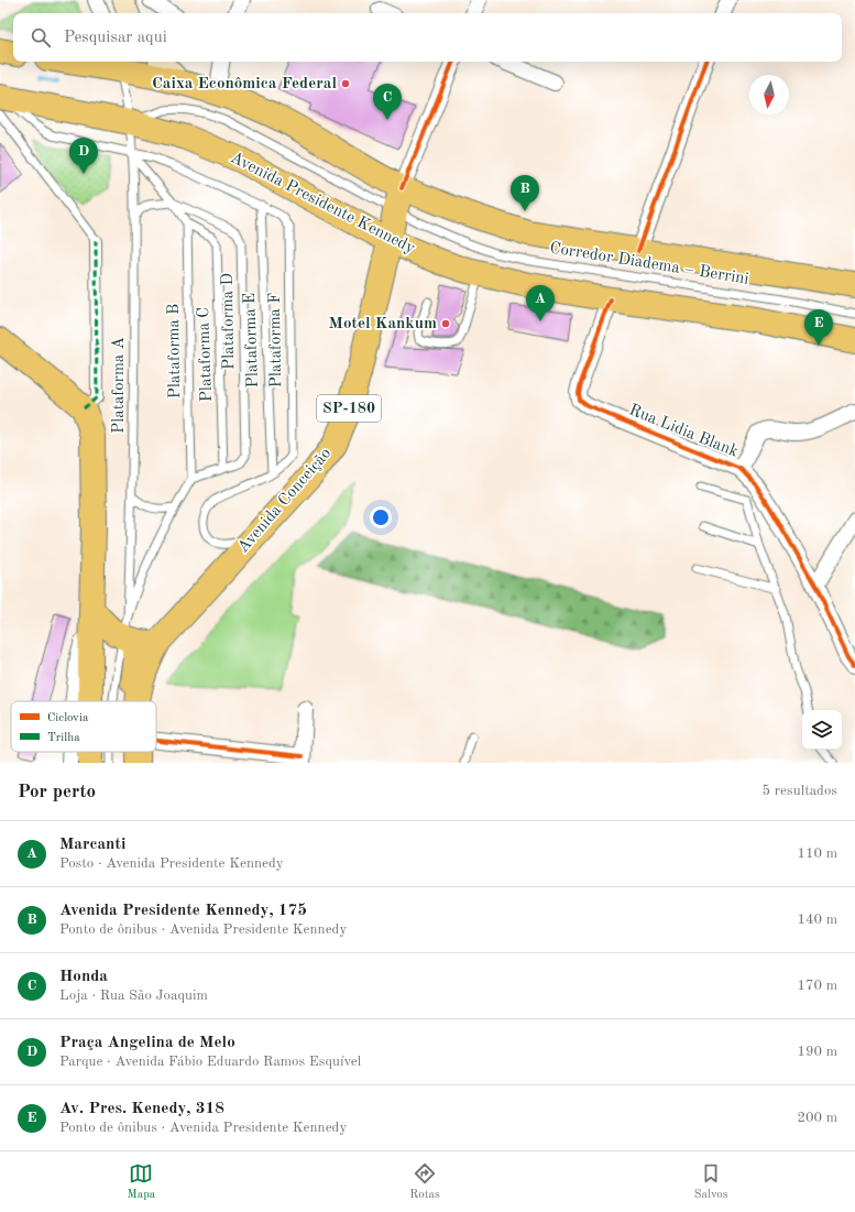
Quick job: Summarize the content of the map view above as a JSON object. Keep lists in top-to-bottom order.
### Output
{
  "streets": {
    "main road": ["Avenida Presidente Kennedy", "SP-180", "Avenida Conceição"],
    "street": ["Rua Lidia Blank"],
    "lane": [
      "Corredor Diadema – Berrini",
      "Plataforma D",
      "Plataforma E",
      "Plataforma F",
      "Plataforma B",
      "Plataforma C",
      "Plataforma A"
    ]
  },
  "crossings": [
    ["Avenida Presidente Kennedy", "Corredor Diadema – Berrini"],
    ["Avenida Presidente Kennedy", "Plataforma A"],
    ["Avenida Presidente Kennedy", "Rua Lidia Blank"],
    ["Avenida Presidente Kennedy", "Avenida Conceição"],
    ["Corredor Diadema – Berrini", "Plataforma A"],
    ["Corredor Diadema – Berrini", "Avenida Conceição"],
    ["Plataforma D", "Plataforma C"],
    ["Plataforma E", "Plataforma F"],
    ["Plataforma B", "Plataforma C"]
  ],
  "places": ["Caixa Econômica Federal", "Motel Kankum"],
  "legend": ["Ciclovia", "Trilha"],
  "north": "bottom",
  "page": {
    "search": "Pesquisar aqui",
    "pins": [
      "C",
      "D",
      "B",
      "A",
      "E"
    ],
    "heading": ["Por perto", "5 resultados"],
    "list": [
      {
        "mark": "A",
        "name": "Marcanti",
        "note": "Posto · Avenida Presidente Kennedy",
        "value": "110 m"
      },
      {
        "mark": "B",
        "name": "Avenida Presidente Kennedy, 175",
        "note": "Ponto de ônibus · Avenida Presidente Kennedy",
        "value": "140 m"
      },
      {
        "mark": "C",
        "name": "Honda",
        "note": "Loja · Rua São Joaquim",
        "value": "170 m"
      },
      {
        "mark": "D",
        "name": "Praça Angelina de Melo",
        "note": "Parque · Avenida Fábio Eduardo Ramos Esquível",
        "value": "190 m"
      },
      {
        "mark": "E",
        "name": "Av. Pres. Kenedy, 318",
        "note": "Ponto de ônibus · Avenida Presidente Kennedy",
        "value": "200 m"
      }
    ],
    "nav": ["Mapa", "Rotas", "Salvos"]
  }
}
